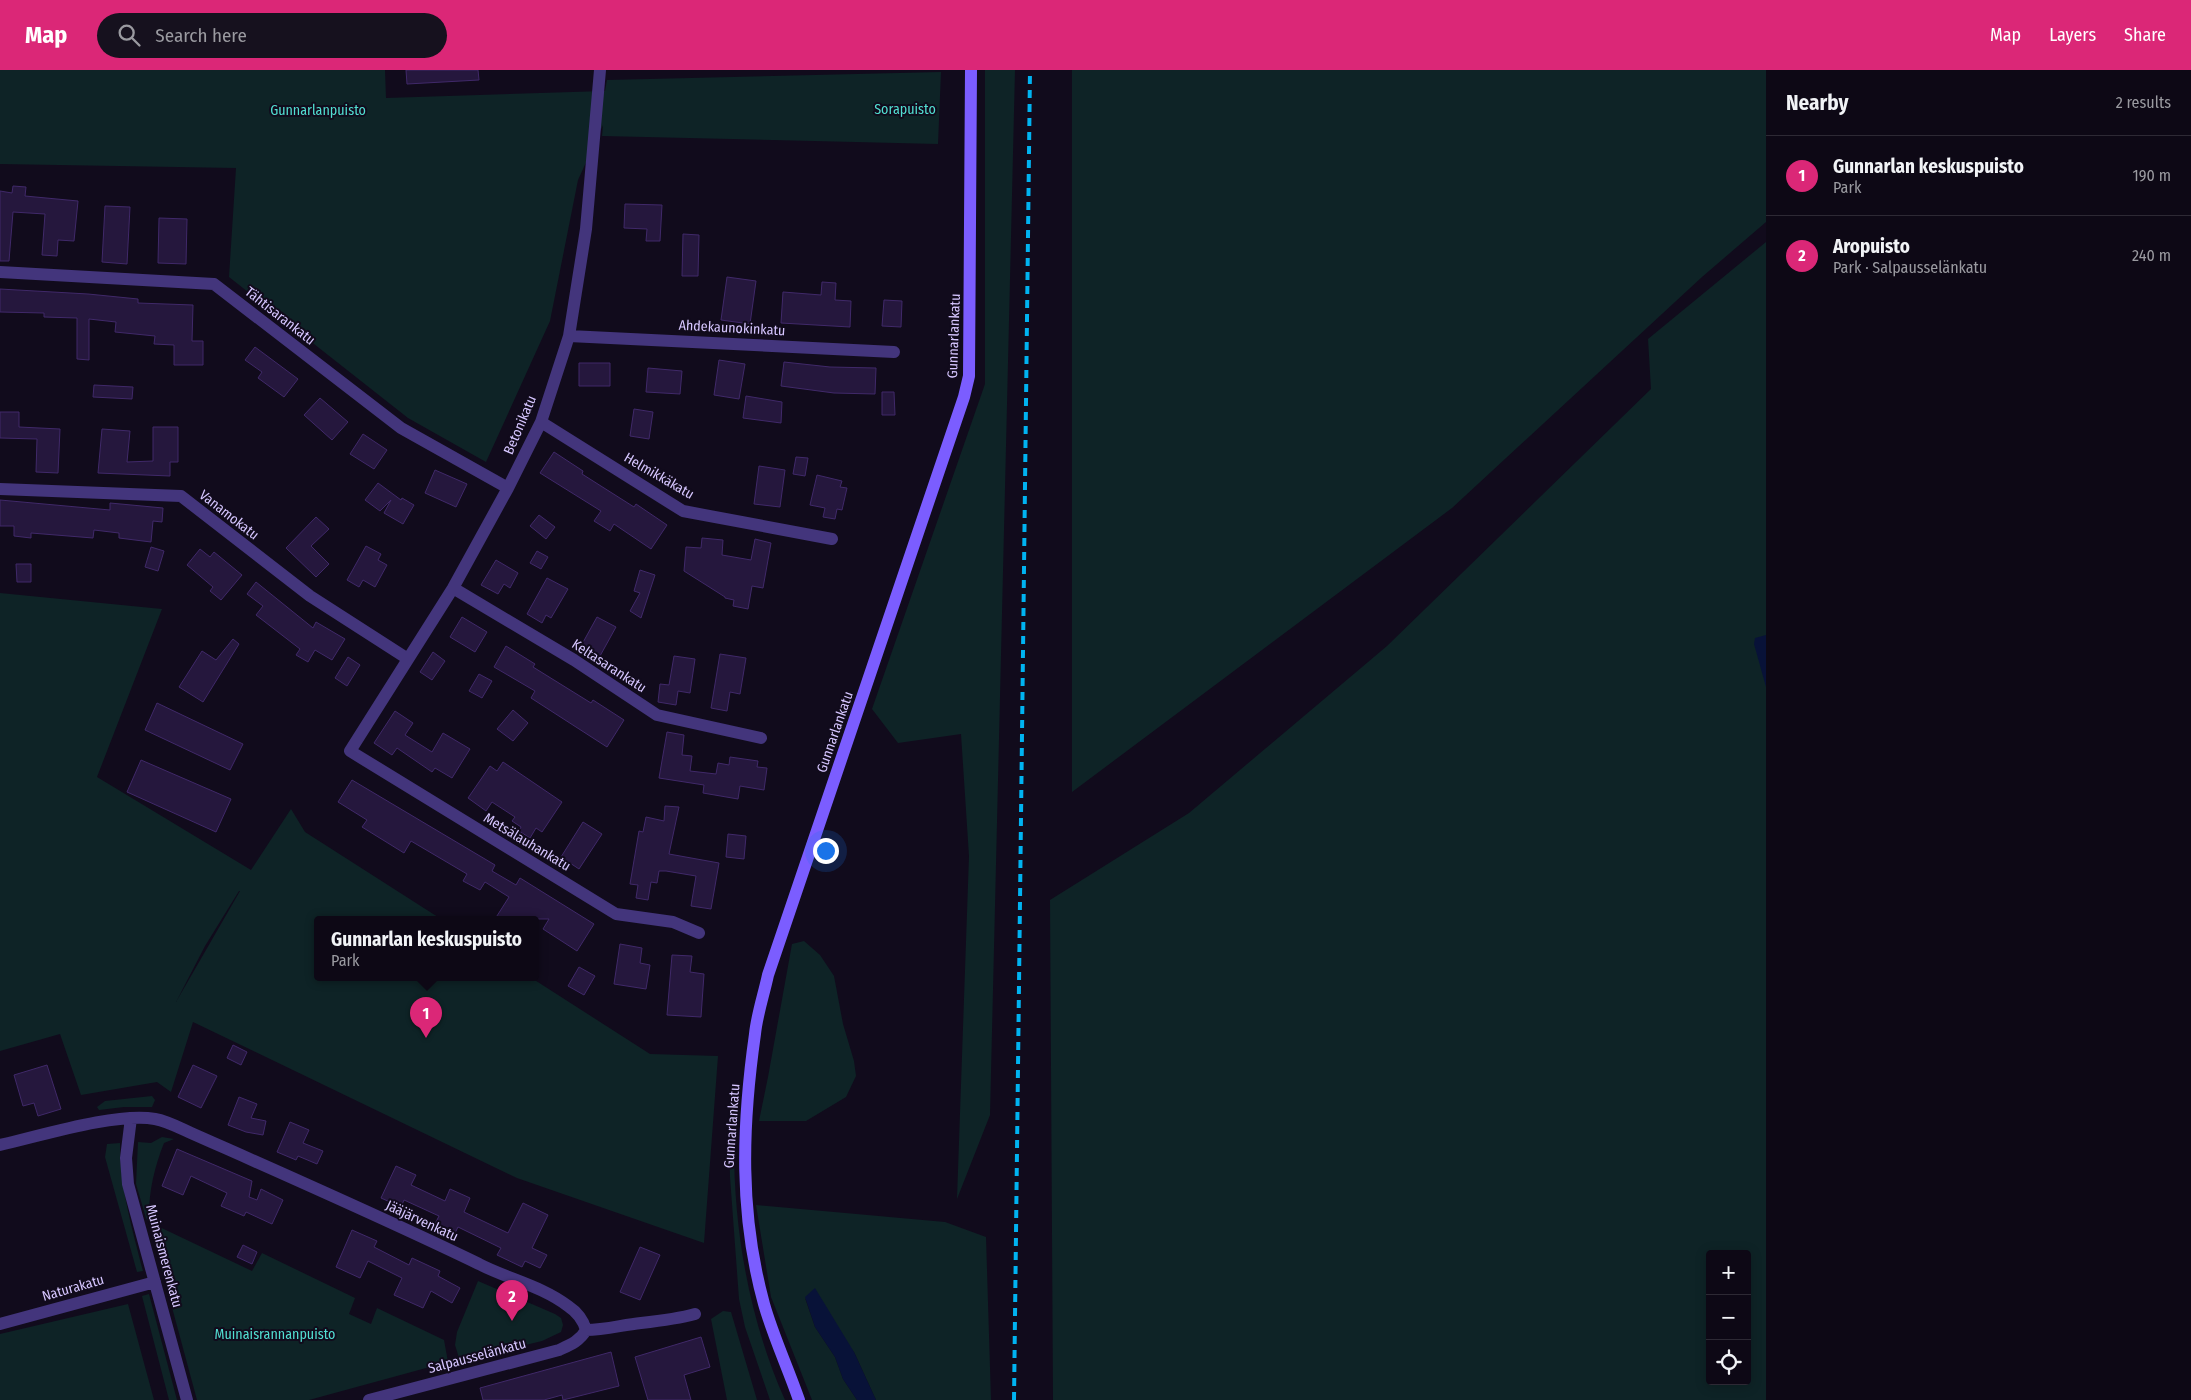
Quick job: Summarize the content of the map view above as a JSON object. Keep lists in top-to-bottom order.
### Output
{
  "streets": {
    "street": [
      "Tähtisarankatu",
      "Ahdekaunokinkatu",
      "Gunnarlankatu",
      "Betonikatu",
      "Helmikkäkatu",
      "Vanamokatu",
      "Keltasarankatu",
      "Metsälauhankatu",
      "Jääjärvenkatu",
      "Muinaismerenkatu",
      "Naturakatu",
      "Salpausselänkatu"
    ]
  },
  "crossings": [
    ["Tähtisarankatu", "Betonikatu"],
    ["Ahdekaunokinkatu", "Betonikatu"],
    ["Betonikatu", "Helmikkäkatu"],
    ["Betonikatu", "Vanamokatu"],
    ["Betonikatu", "Keltasarankatu"],
    ["Betonikatu", "Metsälauhankatu"],
    ["Jääjärvenkatu", "Muinaismerenkatu"],
    ["Jääjärvenkatu", "Salpausselänkatu"],
    ["Muinaismerenkatu", "Naturakatu"]
  ],
  "parks": ["Sorapuisto", "Gunnarlanpuisto", "Muinaisrannanpuisto"],
  "page": {
    "header": "Map",
    "search": "Search here",
    "nav": ["Map", "Layers", "Share"],
    "heading": ["Nearby", "2 results"],
    "list": [
      {
        "mark": "1",
        "name": "Gunnarlan keskuspuisto",
        "note": "Park",
        "value": "190 m"
      },
      {
        "mark": "2",
        "name": "Aropuisto",
        "note": "Park · Salpausselänkatu",
        "value": "240 m"
      }
    ],
    "popup": ["Gunnarlan keskuspuisto", "Park"],
    "pins": ["1", "2"],
    "map_buttons": ["+", "−"]
  }
}
